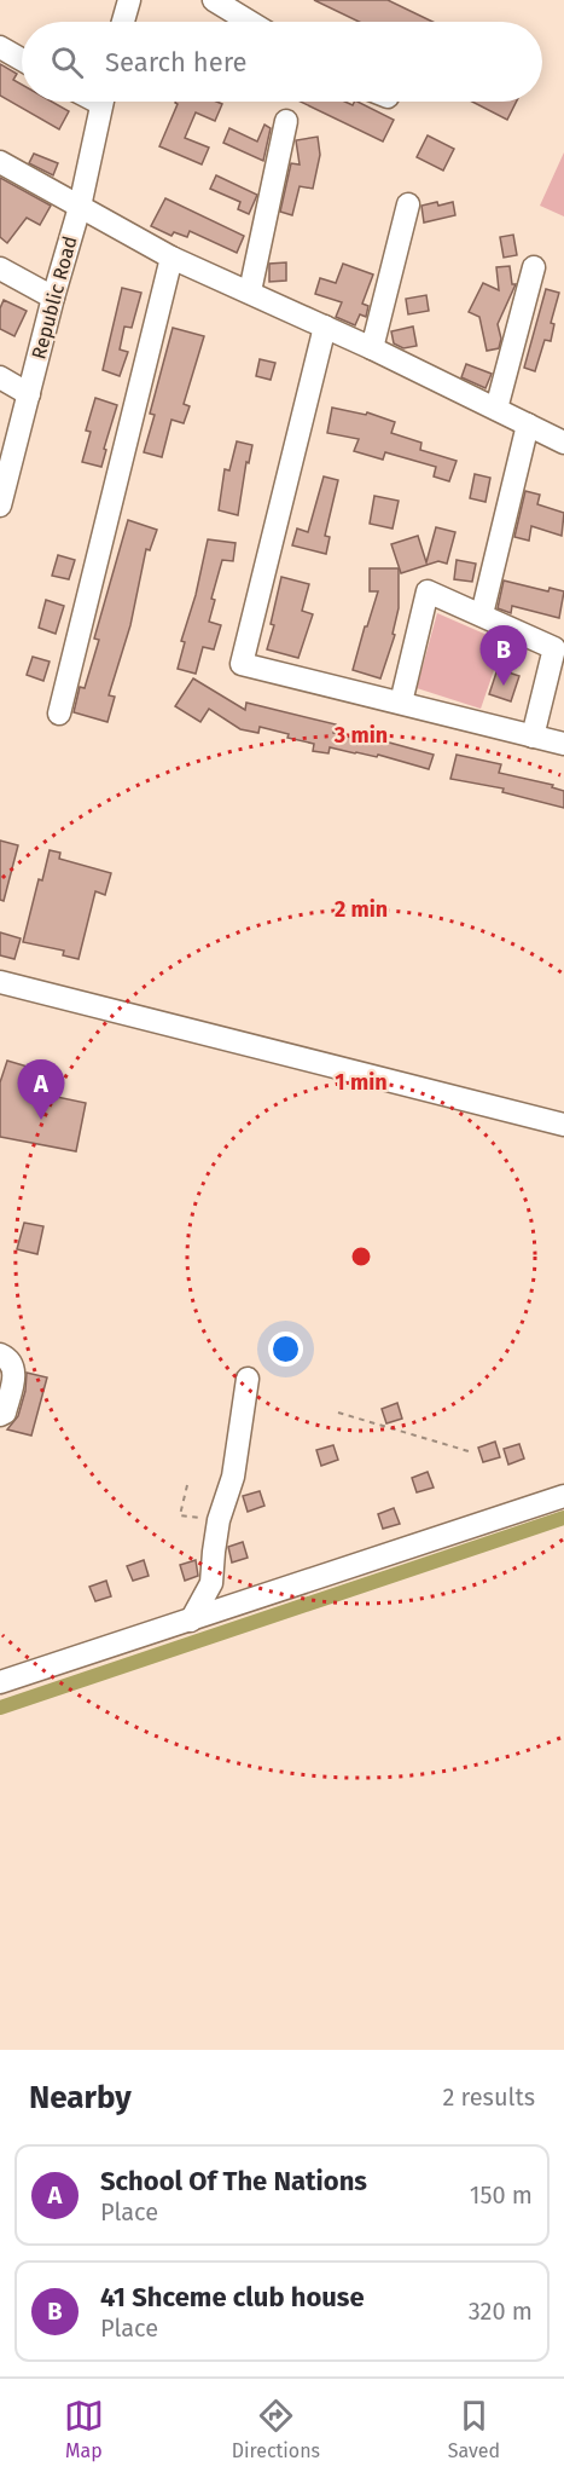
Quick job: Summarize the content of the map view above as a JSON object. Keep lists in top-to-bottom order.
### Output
{
  "streets": {
    "street": ["Republic Road"]
  },
  "page": {
    "search": "Search here",
    "pins": ["B", "A"],
    "heading": ["Nearby", "2 results"],
    "list": [
      {
        "mark": "A",
        "name": "School Of The Nations",
        "note": "Place",
        "value": "150 m"
      },
      {
        "mark": "B",
        "name": "41 Shceme club house",
        "note": "Place",
        "value": "320 m"
      }
    ],
    "nav": ["Map", "Directions", "Saved"]
  },
  "rings": ["3 min", "2 min", "1 min"]
}
